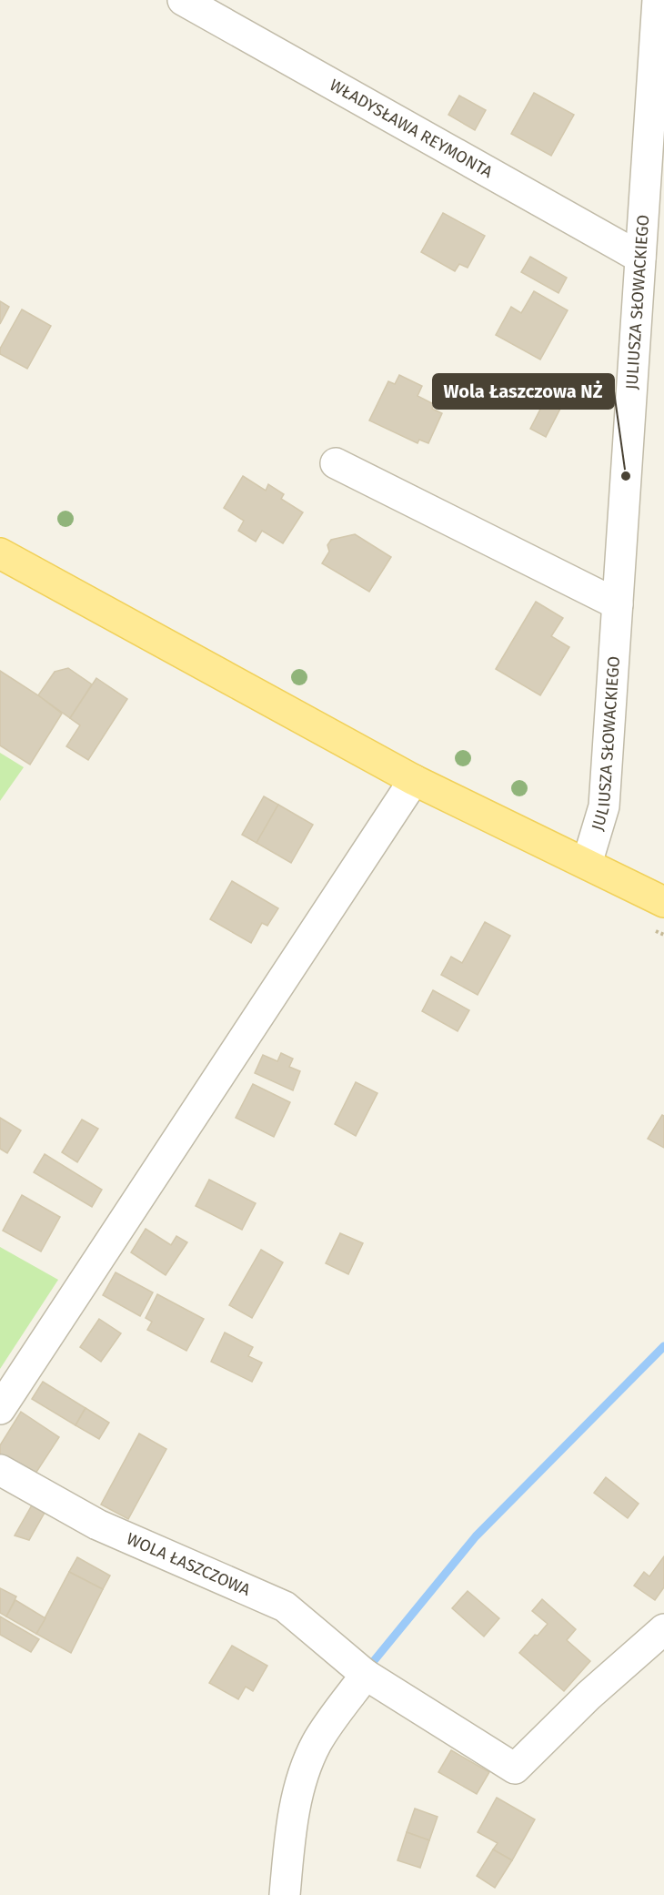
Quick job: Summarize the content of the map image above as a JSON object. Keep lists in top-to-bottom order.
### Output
{
  "streets": {
    "street": ["WŁADYSŁAWA REYMONTA", "JULIUSZA SŁOWACKIEGO", "WOLA ŁASZCZOWA"]
  },
  "crossings": [
    ["WŁADYSŁAWA REYMONTA", "JULIUSZA SŁOWACKIEGO"]
  ],
  "places": ["Wola Łaszczowa NŻ"]
}
